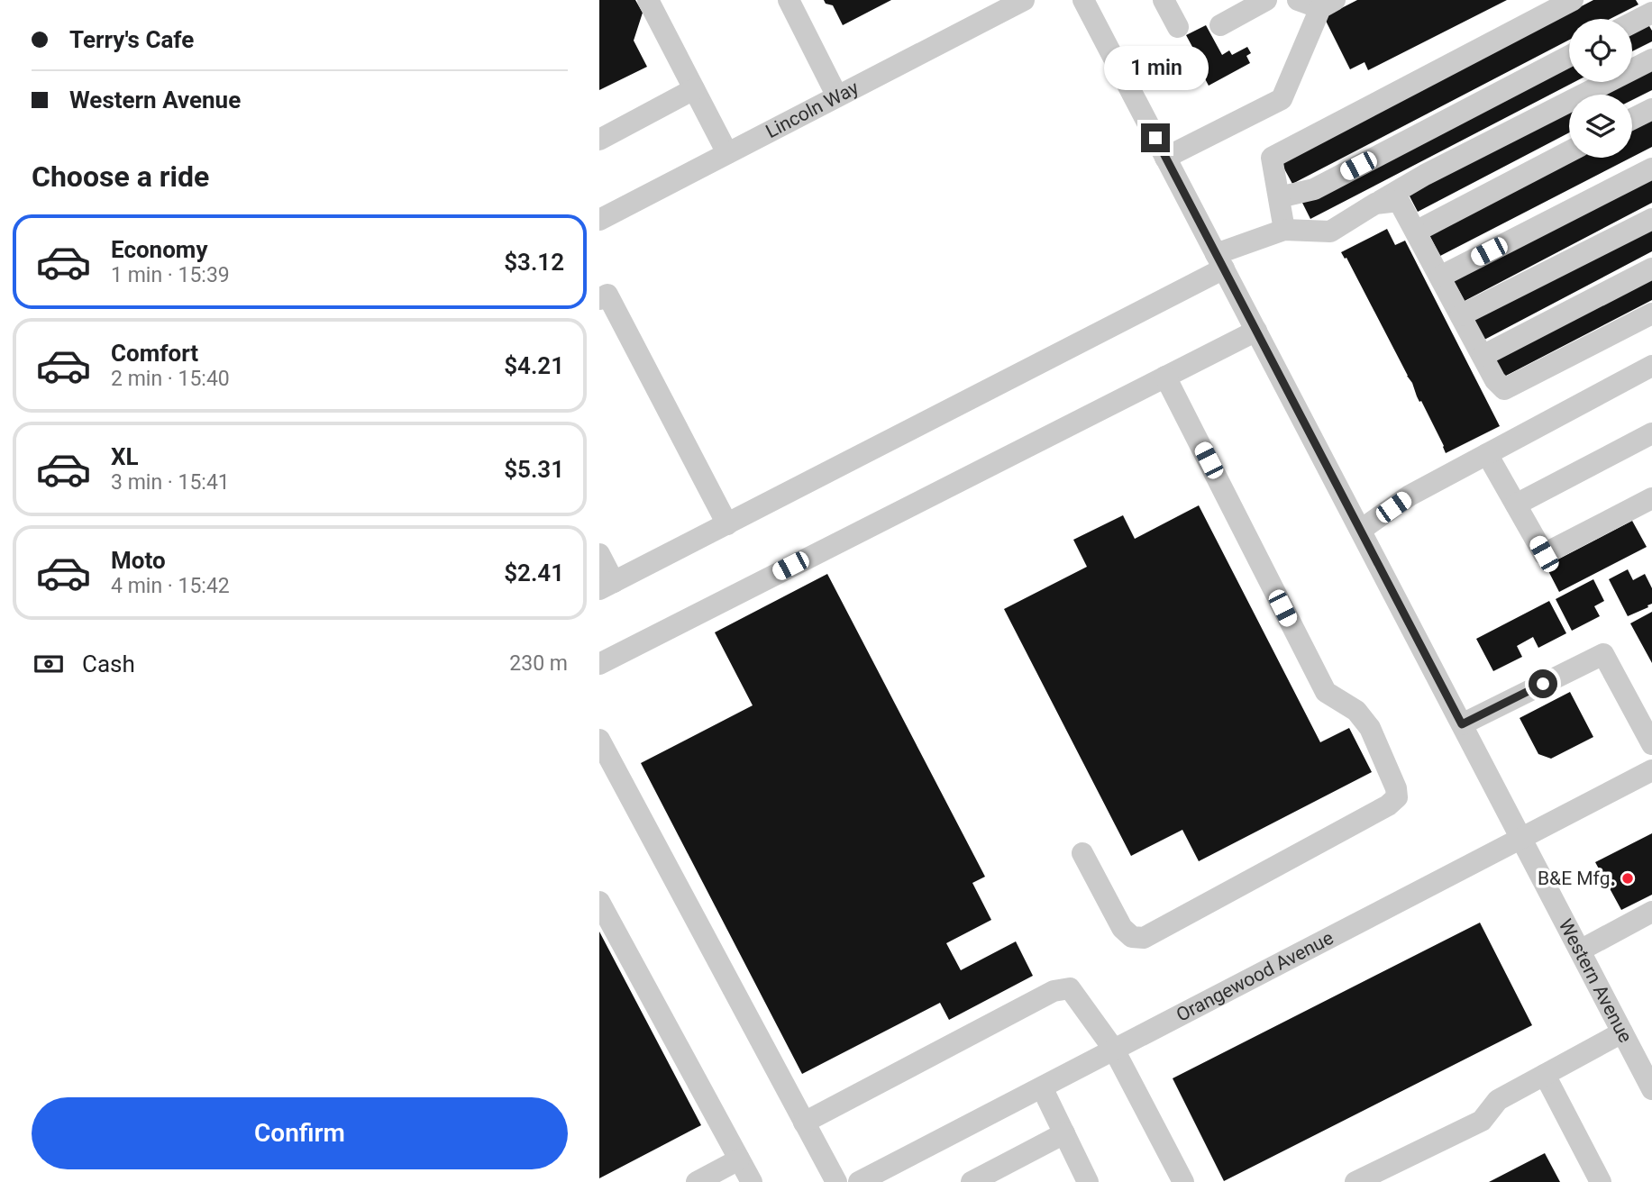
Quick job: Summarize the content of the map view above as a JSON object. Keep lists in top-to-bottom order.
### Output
{
  "streets": {
    "street": ["Lincoln Way", "Orangewood Avenue", "Western Avenue"]
  },
  "crossings": [
    ["Orangewood Avenue", "Western Avenue"]
  ],
  "places": ["B&E Mfg."],
  "page": {
    "banner": ["Terry's Cafe", "Western Avenue"],
    "bubble": "1 min",
    "heading": "Choose a ride",
    "list": [
      {
        "name": "Economy",
        "note": "1 min · 15:39",
        "value": "$3.12"
      },
      {
        "name": "Comfort",
        "note": "2 min · 15:40",
        "value": "$4.21"
      },
      {
        "name": "XL",
        "note": "3 min · 15:41",
        "value": "$5.31"
      },
      {
        "name": "Moto",
        "note": "4 min · 15:42",
        "value": "$2.41"
      }
    ],
    "pay": ["Cash", "230 m"],
    "buttons": "Confirm"
  }
}
